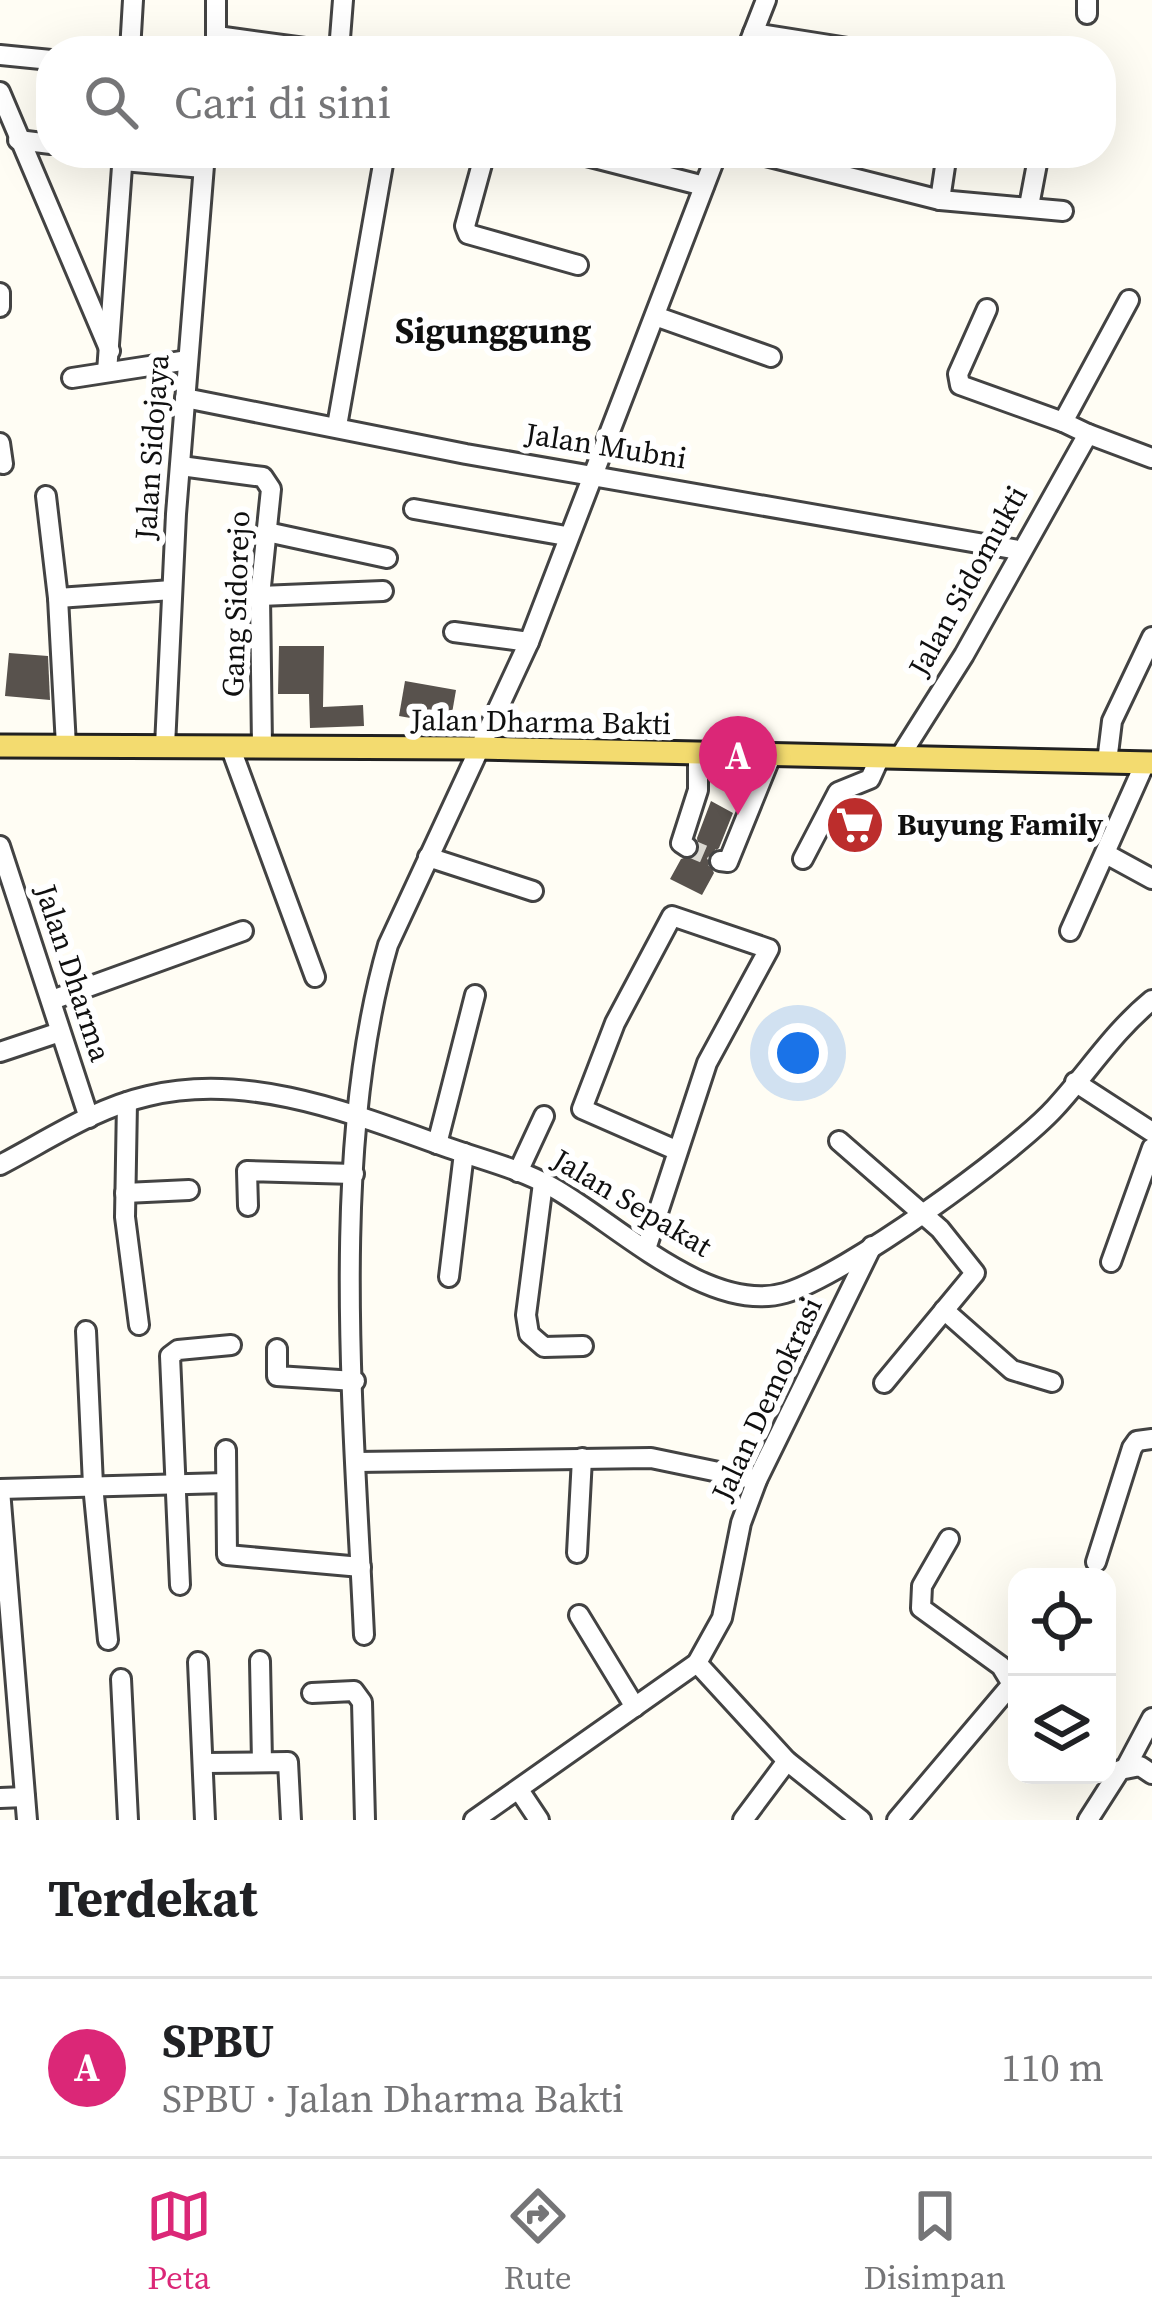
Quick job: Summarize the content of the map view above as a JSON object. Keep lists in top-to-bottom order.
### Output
{
  "streets": {
    "main road": ["Jalan Dharma Bakti"],
    "street": [
      "Jalan Mubni",
      "Jalan Sidojaya",
      "Jalan Sidomukti",
      "Gang Sidorejo",
      "Jalan Dharma",
      "Jalan Sepakat",
      "Jalan Demokrasi"
    ]
  },
  "crossings": [
    ["Jalan Mubni", "Jalan Sidojaya"],
    ["Jalan Mubni", "Jalan Sidomukti"],
    ["Jalan Sidojaya", "Gang Sidorejo"],
    ["Jalan Sidojaya", "Jalan Dharma Bakti"],
    ["Jalan Sidomukti", "Jalan Dharma Bakti"],
    ["Gang Sidorejo", "Jalan Dharma Bakti"],
    ["Jalan Dharma", "Jalan Sepakat"],
    ["Jalan Sepakat", "Jalan Demokrasi"]
  ],
  "districts": ["Sigunggung"],
  "places": {
    "supermarket": ["Buyung Family"]
  },
  "page": {
    "search": "Cari di sini",
    "pins": "A",
    "heading": "Terdekat",
    "list": [
      {
        "mark": "A",
        "name": "SPBU",
        "note": "SPBU · Jalan Dharma Bakti",
        "value": "110 m"
      }
    ],
    "nav": ["Peta", "Rute", "Disimpan"]
  }
}
